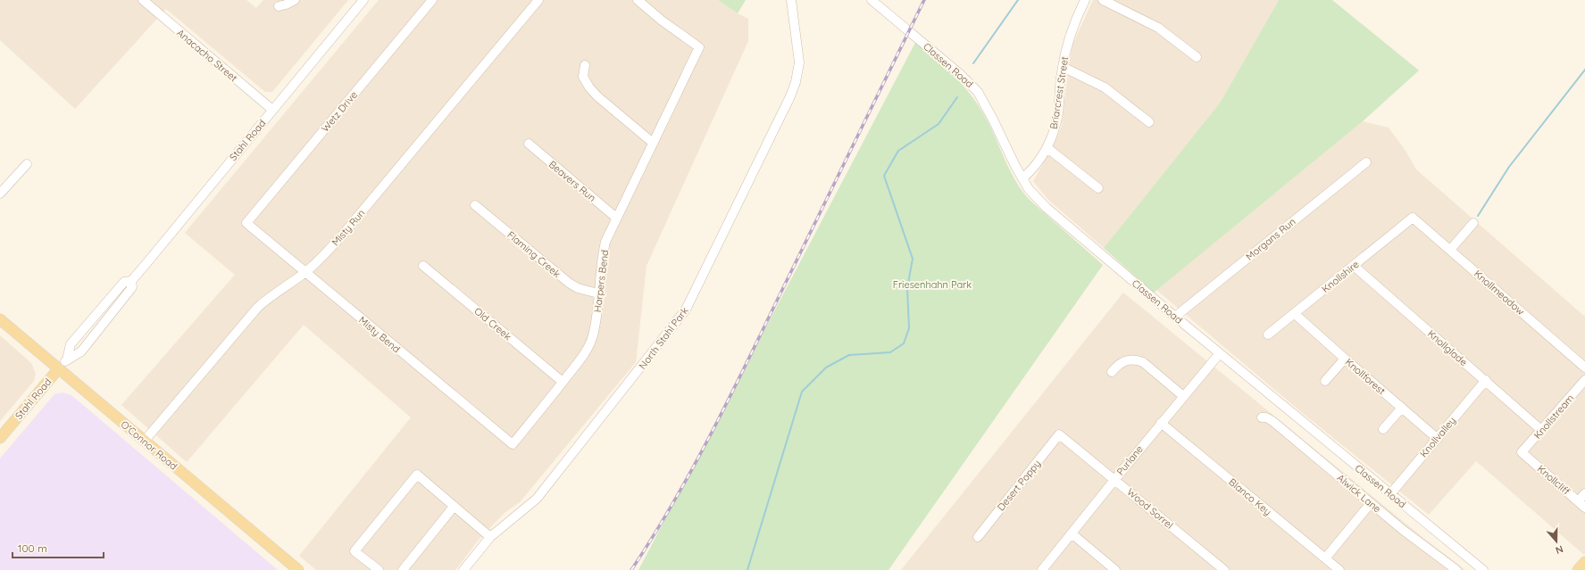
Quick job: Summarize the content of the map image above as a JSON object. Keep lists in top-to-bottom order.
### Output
{
  "streets": {
    "main road": ["Stahl Road", "O'Connor Road"],
    "street": [
      "Anacacho Street",
      "Classen Road",
      "Briarcrest Street",
      "Wetz Drive",
      "Beavers Run",
      "Misty Run",
      "Morgans Run",
      "Flaming Creek",
      "Knollshire",
      "Harpers Bend",
      "Knollmeadow",
      "Old Creek",
      "Misty Bend",
      "North Stahl Park",
      "Knollglade",
      "Knollforest",
      "Knollstream",
      "Knollvalley",
      "Purlane",
      "Knollcliff",
      "Desert Poppy",
      "Alwick Lane",
      "Blanco Key",
      "Wood Sorrel"
    ]
  },
  "crossings": [
    ["Anacacho Street", "Stahl Road"],
    ["Classen Road", "Briarcrest Street"],
    ["Classen Road", "Morgans Run"],
    ["Classen Road", "Knollvalley"],
    ["Classen Road", "Purlane"],
    ["Wetz Drive", "Misty Bend"],
    ["Stahl Road", "O'Connor Road"],
    ["Beavers Run", "Harpers Bend"],
    ["Misty Run", "Misty Bend"],
    ["Misty Run", "O'Connor Road"],
    ["Flaming Creek", "Harpers Bend"],
    ["Knollshire", "Knollmeadow"],
    ["Knollshire", "Knollglade"],
    ["Knollshire", "Knollforest"],
    ["Harpers Bend", "Old Creek"],
    ["Harpers Bend", "Misty Bend"],
    ["Knollglade", "Knollstream"],
    ["Knollglade", "Knollvalley"],
    ["Knollforest", "Knollvalley"],
    ["Knollstream", "Knollcliff"],
    ["Purlane", "Blanco Key"],
    ["Purlane", "Wood Sorrel"],
    ["Desert Poppy", "Wood Sorrel"]
  ],
  "parks": ["Friesenhahn Park"],
  "scale_bar": "100 m",
  "north": "bottom"
}
